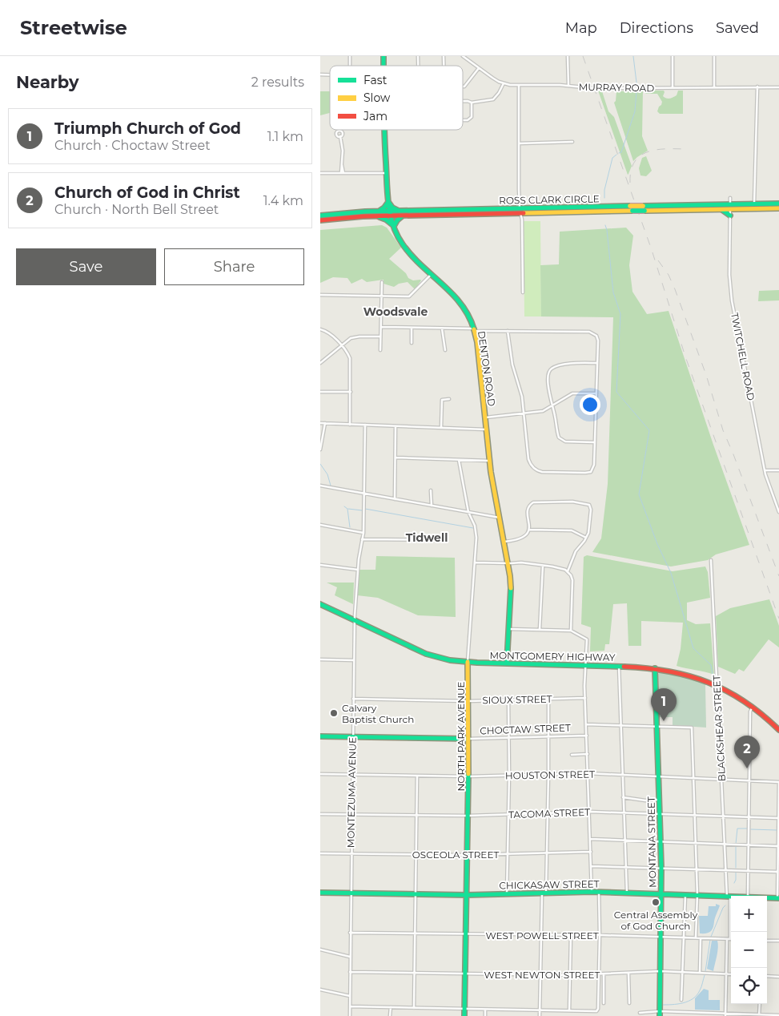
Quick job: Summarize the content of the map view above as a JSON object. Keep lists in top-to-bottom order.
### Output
{
  "streets": {
    "main road": [
      "ROSS CLARK CIRCLE",
      "DENTON ROAD",
      "MONTGOMERY HIGHWAY",
      "CHOCTAW STREET",
      "NORTH PARK AVENUE",
      "MONTANA STREET",
      "CHICKASAW STREET"
    ],
    "street": [
      "MURRAY ROAD",
      "TWITCHELL ROAD",
      "SIOUX STREET",
      "BLACKSHEAR STREET",
      "HOUSTON STREET",
      "MONTEZUMA AVENUE",
      "TACOMA STREET",
      "OSCEOLA STREET",
      "WEST POWELL STREET",
      "WEST NEWTON STREET"
    ]
  },
  "crossings": [
    ["ROSS CLARK CIRCLE", "TWITCHELL ROAD"],
    ["ROSS CLARK CIRCLE", "DENTON ROAD"],
    ["DENTON ROAD", "MONTGOMERY HIGHWAY"],
    ["MONTGOMERY HIGHWAY", "BLACKSHEAR STREET"],
    ["MONTGOMERY HIGHWAY", "NORTH PARK AVENUE"],
    ["MONTGOMERY HIGHWAY", "MONTEZUMA AVENUE"],
    ["MONTGOMERY HIGHWAY", "MONTANA STREET"],
    ["SIOUX STREET", "NORTH PARK AVENUE"],
    ["SIOUX STREET", "MONTEZUMA AVENUE"],
    ["BLACKSHEAR STREET", "HOUSTON STREET"],
    ["BLACKSHEAR STREET", "TACOMA STREET"],
    ["BLACKSHEAR STREET", "CHICKASAW STREET"],
    ["BLACKSHEAR STREET", "WEST POWELL STREET"],
    ["CHOCTAW STREET", "NORTH PARK AVENUE"],
    ["CHOCTAW STREET", "MONTEZUMA AVENUE"],
    ["NORTH PARK AVENUE", "HOUSTON STREET"],
    ["NORTH PARK AVENUE", "TACOMA STREET"],
    ["NORTH PARK AVENUE", "OSCEOLA STREET"],
    ["NORTH PARK AVENUE", "CHICKASAW STREET"],
    ["NORTH PARK AVENUE", "WEST POWELL STREET"],
    ["NORTH PARK AVENUE", "WEST NEWTON STREET"],
    ["HOUSTON STREET", "MONTEZUMA AVENUE"],
    ["HOUSTON STREET", "MONTANA STREET"],
    ["MONTEZUMA AVENUE", "TACOMA STREET"],
    ["MONTEZUMA AVENUE", "OSCEOLA STREET"],
    ["MONTEZUMA AVENUE", "CHICKASAW STREET"],
    ["MONTEZUMA AVENUE", "WEST POWELL STREET"],
    ["MONTEZUMA AVENUE", "WEST NEWTON STREET"],
    ["TACOMA STREET", "MONTANA STREET"],
    ["MONTANA STREET", "CHICKASAW STREET"],
    ["MONTANA STREET", "WEST POWELL STREET"],
    ["MONTANA STREET", "WEST NEWTON STREET"]
  ],
  "districts": ["Woodsvale", "Tidwell"],
  "places": ["Calvary Baptist Church", "Central Assembly of God Church"],
  "legend": ["Fast", "Slow", "Jam"],
  "page": {
    "header": "Streetwise",
    "nav": ["Map", "Directions", "Saved"],
    "heading": ["Nearby", "2 results"],
    "list": [
      {
        "mark": "1",
        "name": "Triumph Church of God",
        "note": "Church · Choctaw Street",
        "value": "1.1 km"
      },
      {
        "mark": "2",
        "name": "Church of God in Christ",
        "note": "Church · North Bell Street",
        "value": "1.4 km"
      }
    ],
    "buttons": ["Save", "Share"],
    "pins": ["1", "2"],
    "map_buttons": ["+", "−"]
  }
}
